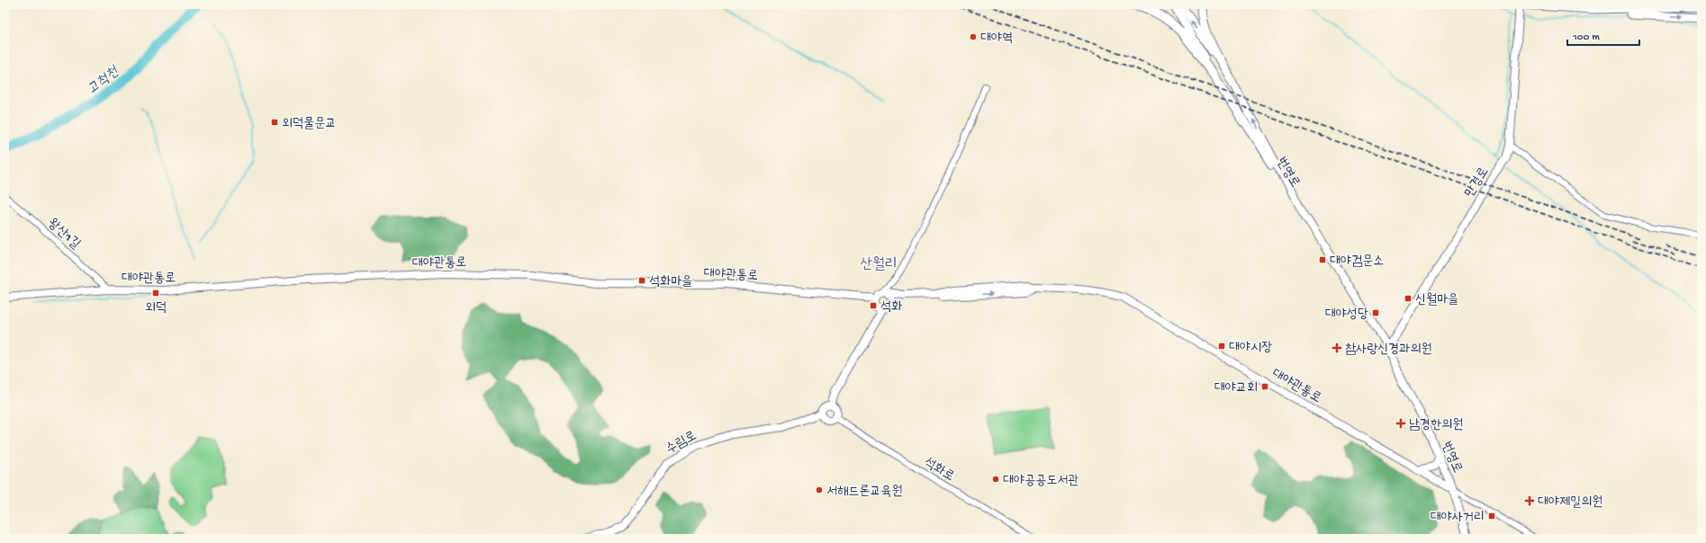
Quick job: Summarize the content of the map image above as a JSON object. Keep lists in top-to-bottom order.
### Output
{
  "streets": {
    "main road": [
      "번영로",
      "만경로",
      "대야관통로",
      "수림로"
    ],
    "street": ["왕산1길", "석화로"]
  },
  "crossings": [
    ["번영로", "만경로"],
    ["번영로", "대야관통로"],
    ["왕산1길", "대야관통로"],
    ["대야관통로", "수림로"],
    ["수림로", "석화로"]
  ],
  "districts": ["산월리"],
  "water": ["고척천"],
  "places": {
    "other": ["대야역", "대야공공도서관", "서해드론교육원"],
    "transit": [
      "외덕물문교",
      "대야검문소",
      "석화마을",
      "외덕",
      "신월마을",
      "석화",
      "대야성당",
      "대야시장",
      "대야교회",
      "대야사거리"
    ],
    "health": ["참사랑신경과의원", "남경한의원", "대야제일의원"]
  },
  "scale_bar": "100 m"
}
